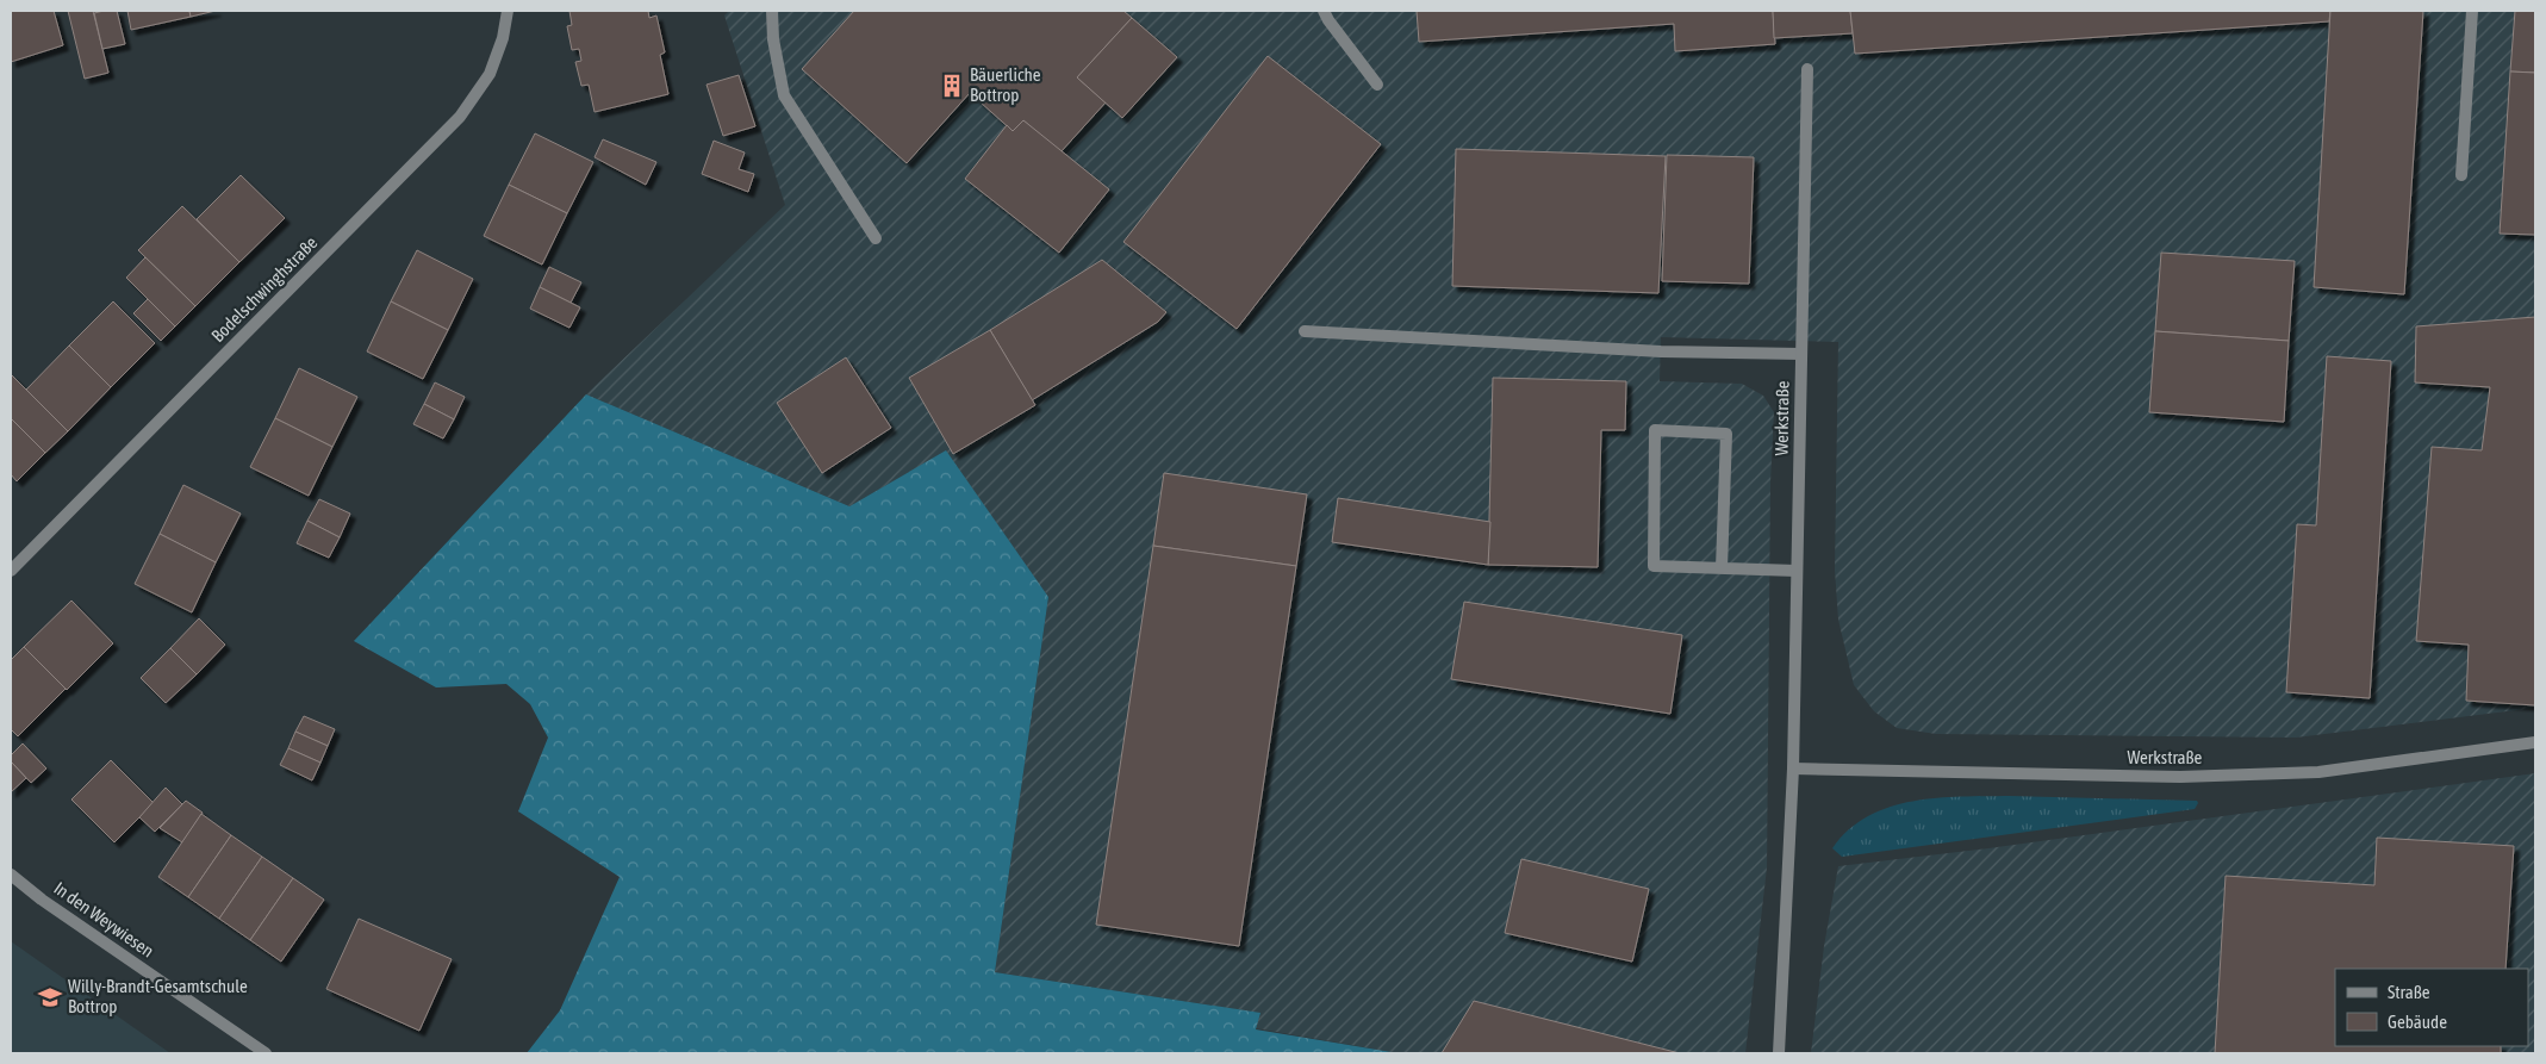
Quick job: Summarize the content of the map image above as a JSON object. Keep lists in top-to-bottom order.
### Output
{
  "streets": {
    "street": ["Bodelschwinghstraße", "Werkstraße", "In den Weywiesen"]
  },
  "places": {
    "building": ["Bäuerliche Bottrop"],
    "school or university": ["Willy-Brandt-Gesamtschule Bottrop"]
  },
  "legend": ["Straße", "Gebäude"]
}
